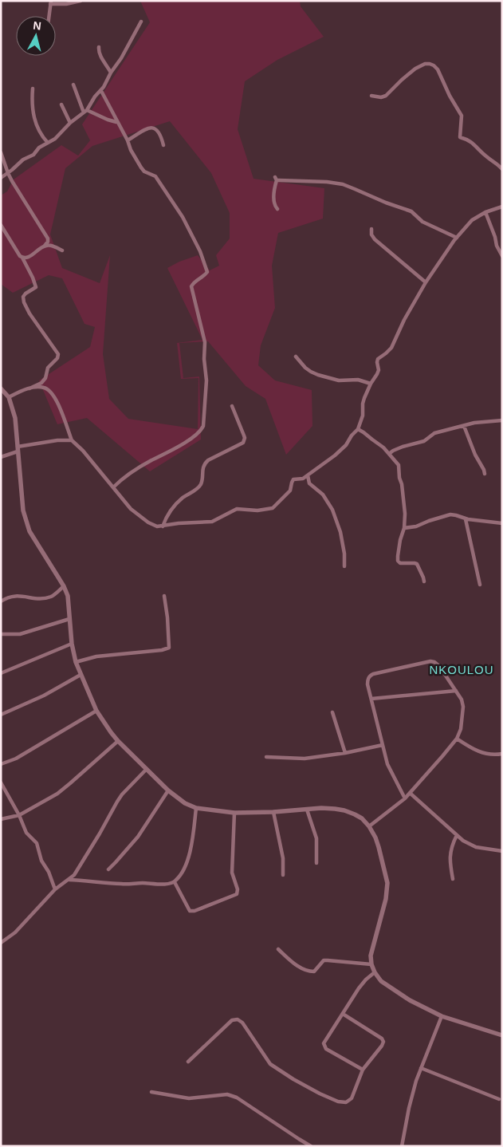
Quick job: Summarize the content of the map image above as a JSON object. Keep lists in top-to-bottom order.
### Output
{
  "districts": ["NKOULOU"],
  "north": "top"
}
